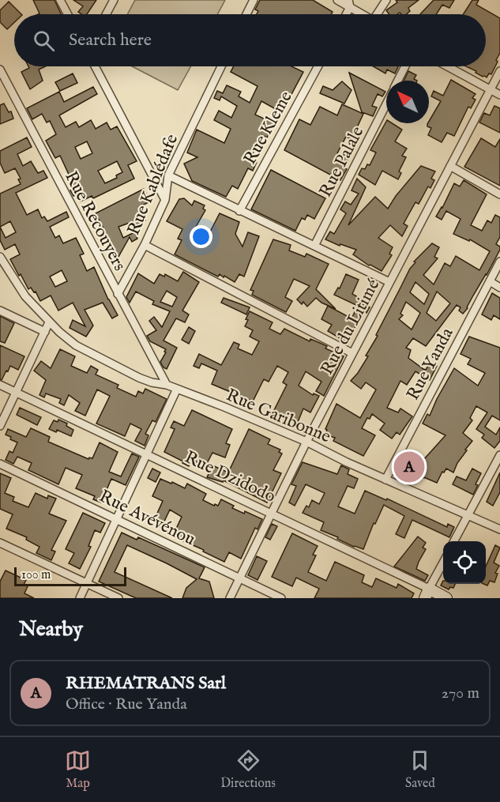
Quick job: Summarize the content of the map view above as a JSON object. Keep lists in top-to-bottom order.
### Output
{
  "streets": {
    "street": [
      "Rue Kleme",
      "Rue Palale",
      "Rue Kablédafe",
      "Rue Recouyers",
      "Rue du Litimé",
      "Rue Yanda",
      "Rue Garibonne",
      "Rue Dzidodo",
      "Rue Avévénou"
    ]
  },
  "crossings": [
    ["Rue Kablédafe", "Rue Recouyers"],
    ["Rue Recouyers", "Rue Garibonne"],
    ["Rue du Litimé", "Rue Garibonne"],
    ["Rue du Litimé", "Rue Dzidodo"],
    ["Rue du Litimé", "Rue Avévénou"],
    ["Rue Yanda", "Rue Garibonne"]
  ],
  "scale_bar": "100 m",
  "north": "top left",
  "page": {
    "search": "Search here",
    "pins": "A",
    "scale": "100 m",
    "heading": "Nearby",
    "list": [
      {
        "mark": "A",
        "name": "RHEMATRANS Sarl",
        "note": "Office · Rue Yanda",
        "value": "270 m"
      }
    ],
    "nav": ["Map", "Directions", "Saved"]
  }
}
